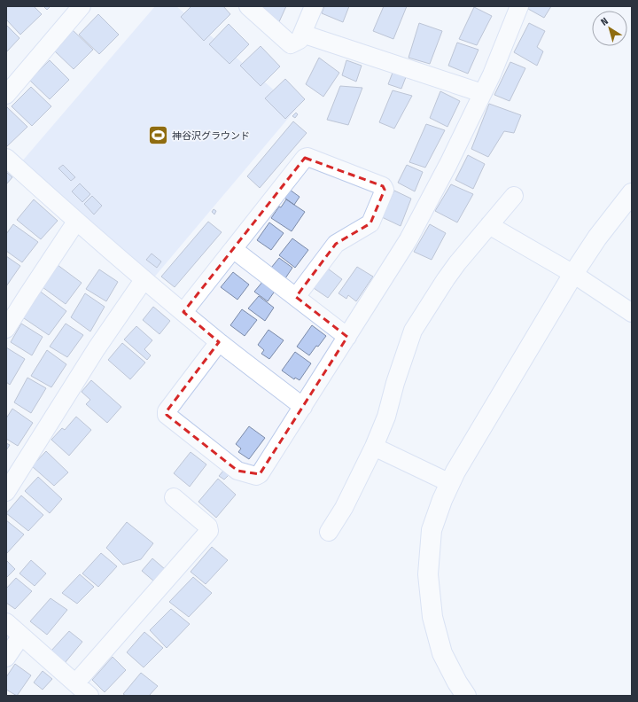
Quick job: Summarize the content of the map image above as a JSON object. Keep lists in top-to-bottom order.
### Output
{
  "places": {
    "sports": ["神谷沢グラウンド"]
  },
  "north": "top left"
}
